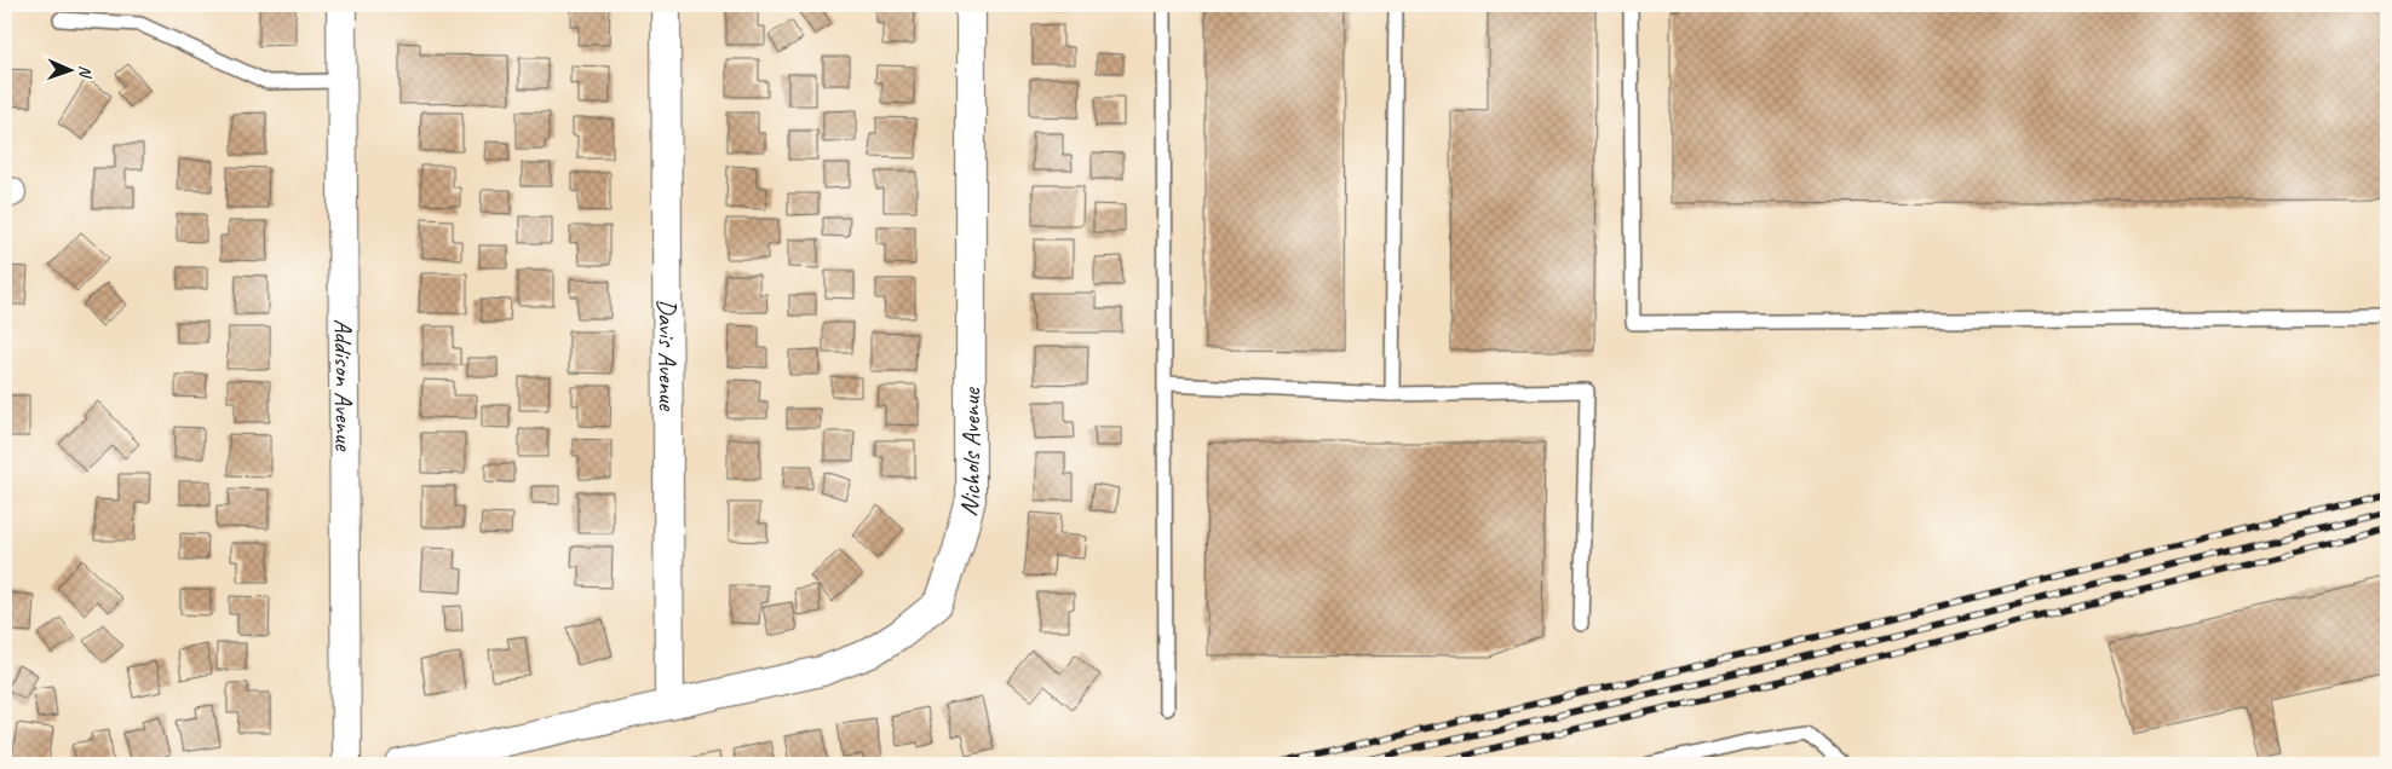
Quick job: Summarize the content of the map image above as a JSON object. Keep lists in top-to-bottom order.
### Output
{
  "streets": {
    "street": ["Davis Avenue", "Addison Avenue", "Nichols Avenue"]
  },
  "crossings": [
    ["Davis Avenue", "Nichols Avenue"]
  ],
  "north": "right"
}
